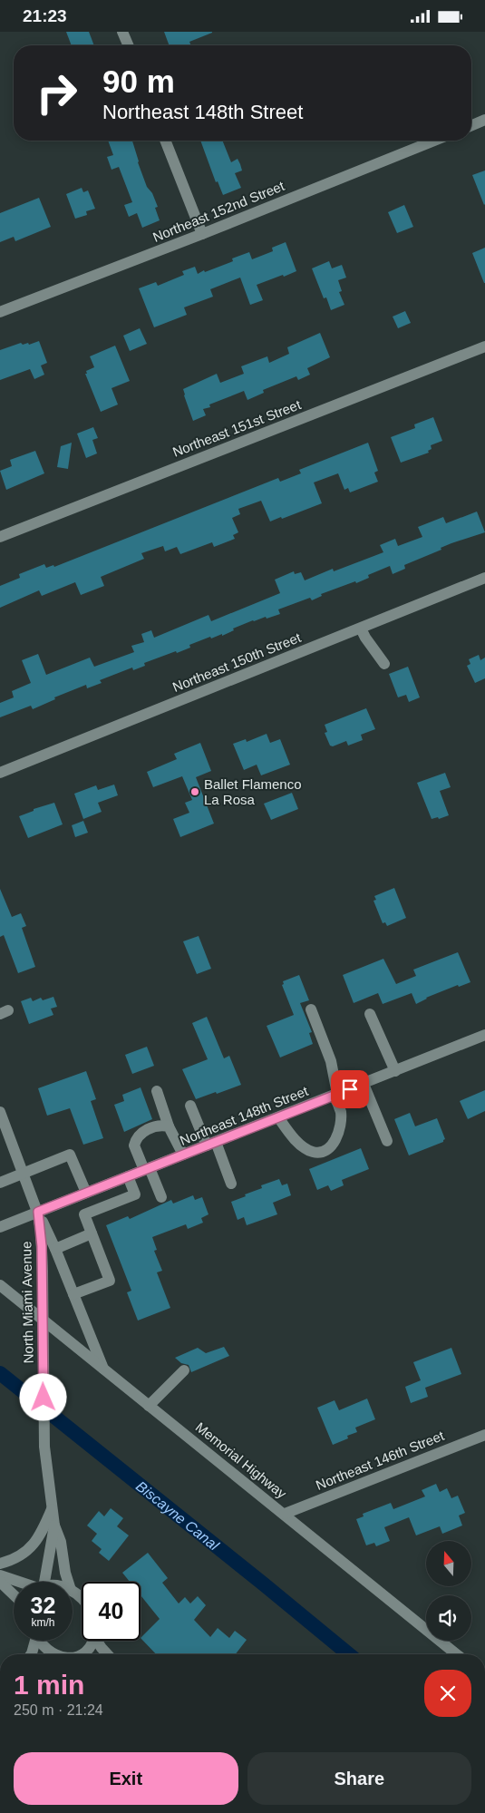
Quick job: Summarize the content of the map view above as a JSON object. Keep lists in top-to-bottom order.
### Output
{
  "streets": {
    "street": [
      "Northeast 152nd Street",
      "Northeast 151st Street",
      "Northeast 150th Street",
      "Northeast 148th Street",
      "North Miami Avenue",
      "Memorial Highway",
      "Northeast 146th Street"
    ]
  },
  "crossings": [
    ["Northeast 148th Street", "North Miami Avenue"],
    ["North Miami Avenue", "Memorial Highway"],
    ["Memorial Highway", "Northeast 146th Street"]
  ],
  "water": ["Biscayne Canal"],
  "places": ["Ballet Flamenco La Rosa"],
  "north": "top",
  "page": {
    "status": "21:23",
    "turn": ["90 m", "Northeast 148th Street"],
    "speed": "32 km/h",
    "limit": "40",
    "heading": ["1 min", "250 m · 21:24"],
    "buttons": ["Exit", "Share"]
  }
}
